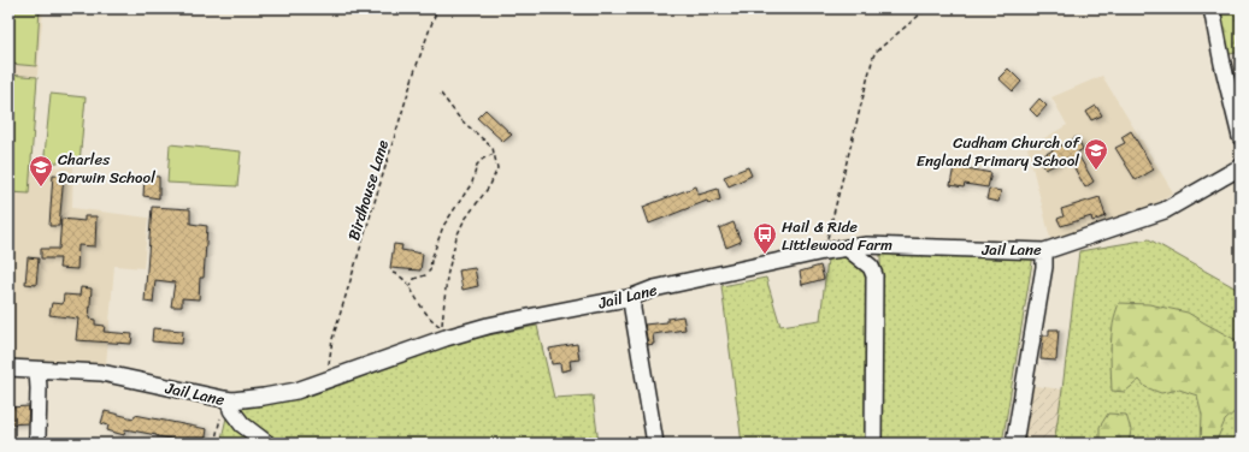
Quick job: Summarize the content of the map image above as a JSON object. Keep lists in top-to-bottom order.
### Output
{
  "streets": {
    "street": ["Jail Lane"],
    "path": ["Birdhouse Lane"]
  },
  "crossings": [
    ["Birdhouse Lane", "Jail Lane"]
  ],
  "places": {
    "school or university": ["Cudham Church of England Primary School", "Charles Darwin School"],
    "bus stop": ["Hail & Ride Littlewood Farm"]
  }
}
